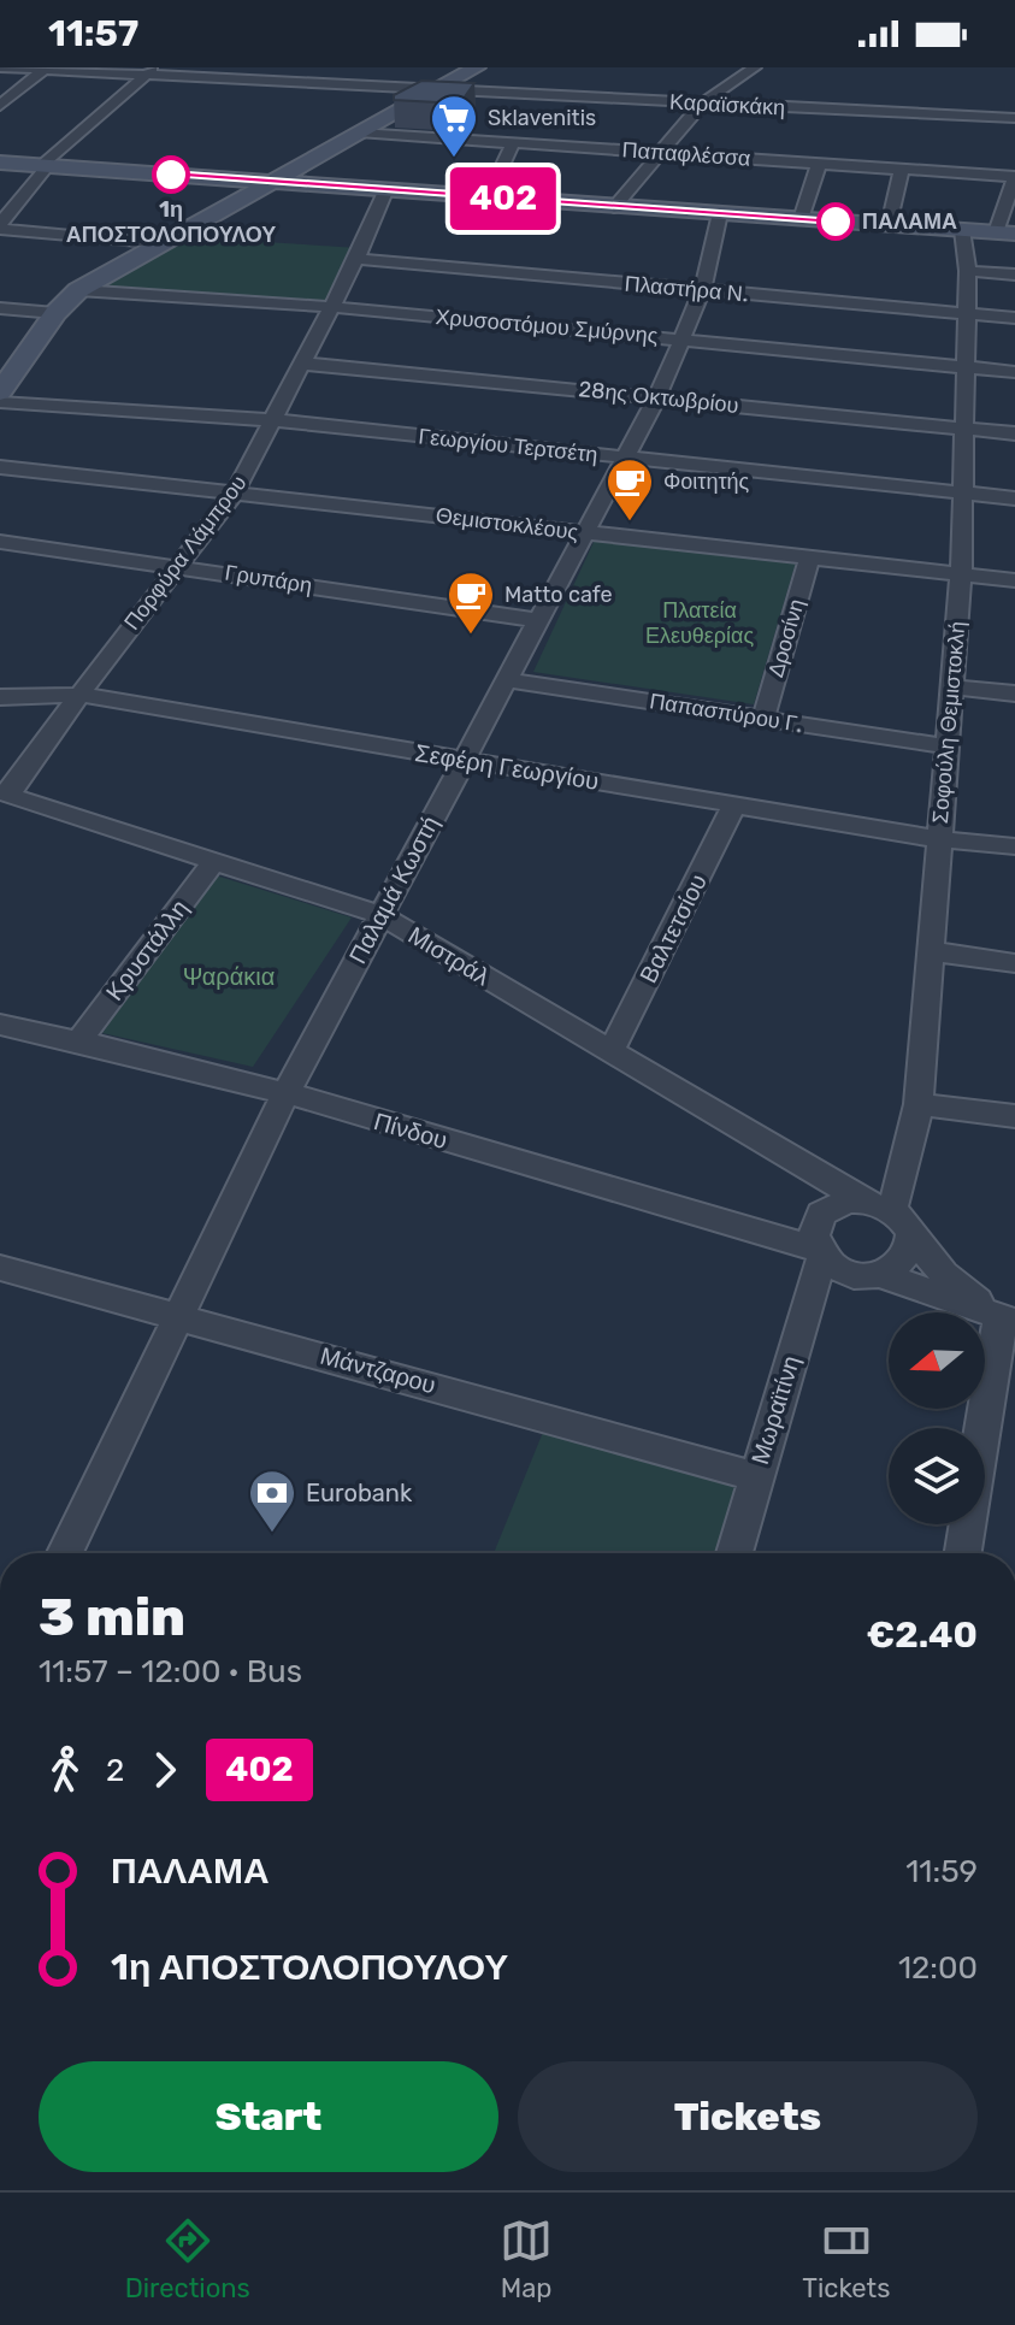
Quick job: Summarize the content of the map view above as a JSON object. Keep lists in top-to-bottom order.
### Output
{
  "streets": {
    "street": [
      "Καραϊσκάκη",
      "Παπαφλέσσα",
      "Πλαστήρα Ν.",
      "Χρυσοστόμου Σμύρνης",
      "28ης Οκτωβρίου",
      "Γεωργίου Τερτσέτη",
      "Θεμιστοκλέους",
      "Πορφύρα Λάμπρου",
      "Γρυπάρη",
      "Δροσίνη",
      "Παπασπύρου Γ.",
      "Σοφούλη Θεμιστοκλή",
      "Σεφέρη Γεωργίου",
      "Παλαμά Κωστή",
      "Βαλτετσίου",
      "Κρυστάλλη",
      "Μιστράλ",
      "Πίνδου",
      "Μάντζαρου",
      "Μωραϊτίνη"
    ]
  },
  "crossings": [
    ["Πλαστήρα Ν.", "Πορφύρα Λάμπρου"],
    ["Πλαστήρα Ν.", "Σοφούλη Θεμιστοκλή"],
    ["Πλαστήρα Ν.", "Παλαμά Κωστή"],
    ["Χρυσοστόμου Σμύρνης", "Πορφύρα Λάμπρου"],
    ["Χρυσοστόμου Σμύρνης", "Σοφούλη Θεμιστοκλή"],
    ["Χρυσοστόμου Σμύρνης", "Παλαμά Κωστή"],
    ["28ης Οκτωβρίου", "Πορφύρα Λάμπρου"],
    ["28ης Οκτωβρίου", "Σοφούλη Θεμιστοκλή"],
    ["28ης Οκτωβρίου", "Παλαμά Κωστή"],
    ["Γεωργίου Τερτσέτη", "Πορφύρα Λάμπρου"],
    ["Γεωργίου Τερτσέτη", "Σοφούλη Θεμιστοκλή"],
    ["Γεωργίου Τερτσέτη", "Παλαμά Κωστή"],
    ["Θεμιστοκλέους", "Πορφύρα Λάμπρου"],
    ["Θεμιστοκλέους", "Δροσίνη"],
    ["Θεμιστοκλέους", "Σοφούλη Θεμιστοκλή"],
    ["Θεμιστοκλέους", "Παλαμά Κωστή"],
    ["Πορφύρα Λάμπρου", "Γρυπάρη"],
    ["Πορφύρα Λάμπρου", "Σεφέρη Γεωργίου"],
    ["Πορφύρα Λάμπρου", "Μιστράλ"],
    ["Γρυπάρη", "Παλαμά Κωστή"],
    ["Δροσίνη", "Παπασπύρου Γ."],
    ["Παπασπύρου Γ.", "Σοφούλη Θεμιστοκλή"],
    ["Παπασπύρου Γ.", "Παλαμά Κωστή"],
    ["Σοφούλη Θεμιστοκλή", "Σεφέρη Γεωργίου"],
    ["Σοφούλη Θεμιστοκλή", "Μιστράλ"],
    ["Σοφούλη Θεμιστοκλή", "Πίνδου"],
    ["Σοφούλη Θεμιστοκλή", "Μωραϊτίνη"],
    ["Σεφέρη Γεωργίου", "Παλαμά Κωστή"],
    ["Σεφέρη Γεωργίου", "Βαλτετσίου"],
    ["Παλαμά Κωστή", "Μιστράλ"],
    ["Παλαμά Κωστή", "Πίνδου"],
    ["Παλαμά Κωστή", "Μάντζαρου"],
    ["Βαλτετσίου", "Μιστράλ"],
    ["Κρυστάλλη", "Μιστράλ"],
    ["Κρυστάλλη", "Πίνδου"],
    ["Μιστράλ", "Πίνδου"],
    ["Μιστράλ", "Μωραϊτίνη"],
    ["Πίνδου", "Μωραϊτίνη"],
    ["Μάντζαρου", "Μωραϊτίνη"]
  ],
  "parks": ["Πλατεία Ελευθερίας", "Ψαράκια"],
  "places": {
    "supermarket": ["Sklavenitis"],
    "other": ["1η ΑΠΟΣΤΟΛΟΠΟΥΛΟΥ", "ΠΑΛΑΜΑ"],
    "cafe": ["Φοιτητής", "Matto cafe"],
    "bank": ["Eurobank"]
  },
  "lines": ["bus line 402"],
  "north": "left",
  "page": {
    "status": "11:57",
    "on_map": "402",
    "heading": ["3 min", "11:57 – 12:00 · Bus", "€2.40"],
    "legs": ["2", "402"],
    "list": [
      {
        "name": "ΠΑΛΑΜΑ",
        "value": "11:59"
      },
      {
        "name": "1η ΑΠΟΣΤΟΛΟΠΟΥΛΟΥ",
        "value": "12:00"
      }
    ],
    "buttons": ["Start", "Tickets"],
    "tabs": ["Directions", "Map", "Tickets"]
  }
}
